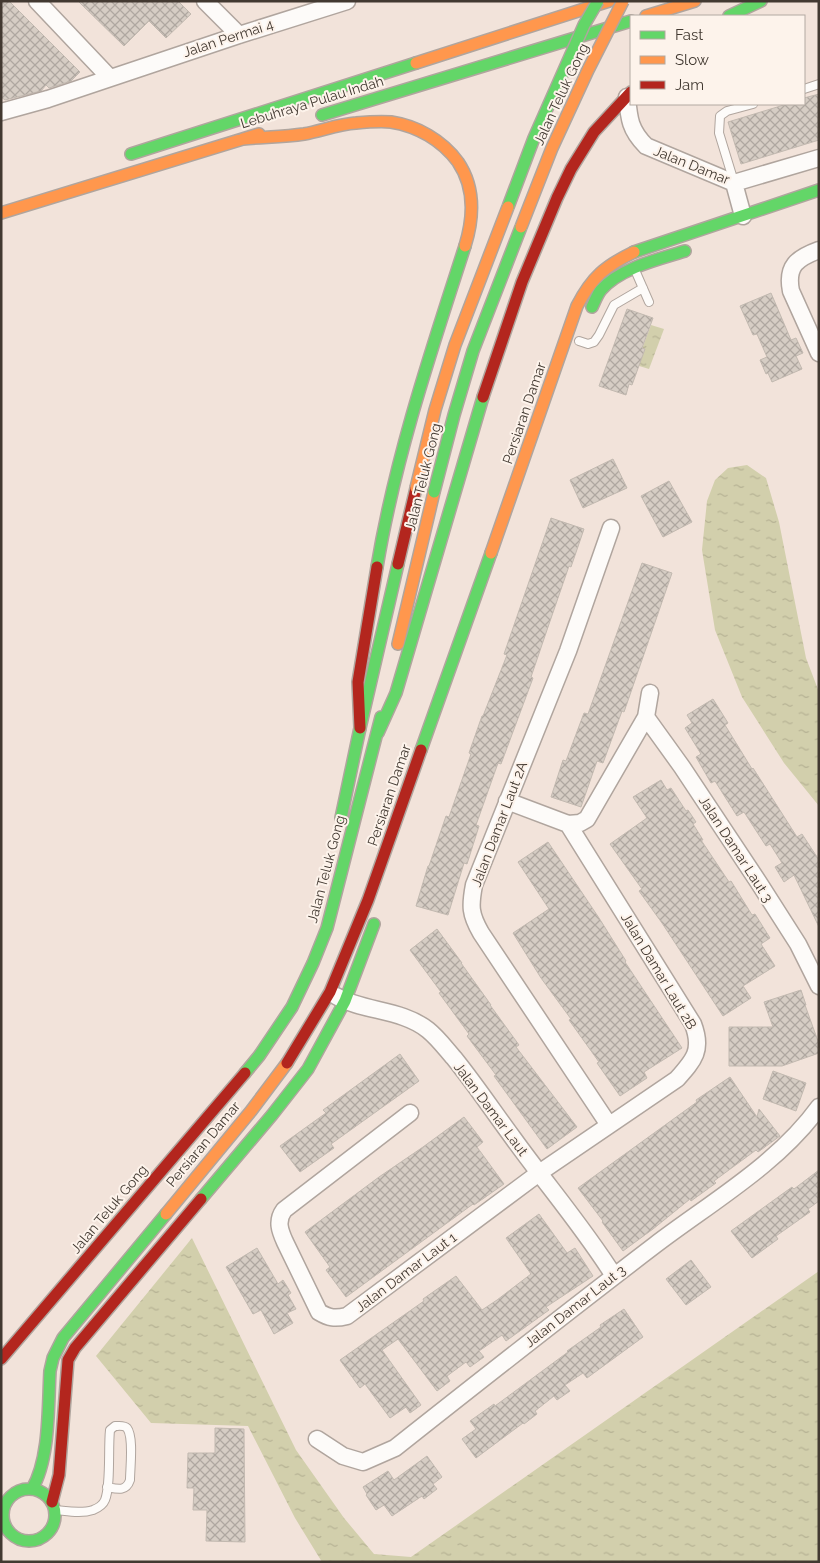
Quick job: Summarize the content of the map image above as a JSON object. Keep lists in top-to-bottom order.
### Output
{
  "streets": {
    "main road": ["Jalan Teluk Gong", "Lebuhraya Pulau Indah", "Persiaran Damar"],
    "street": [
      "Jalan Permai 4",
      "Jalan Damar",
      "Jalan Damar Laut 2A",
      "Jalan Damar Laut 3",
      "Jalan Damar Laut 2B",
      "Jalan Damar Laut",
      "Jalan Damar Laut 1"
    ]
  },
  "crossings": [
    ["Persiaran Damar", "Jalan Damar Laut"],
    ["Jalan Damar Laut 2A", "Jalan Damar Laut 2B"],
    ["Jalan Damar Laut 3", "Jalan Damar Laut"],
    ["Jalan Damar Laut 2B", "Jalan Damar Laut"],
    ["Jalan Damar Laut 2B", "Jalan Damar Laut 1"],
    ["Jalan Damar Laut", "Jalan Damar Laut 1"]
  ],
  "legend": ["Fast", "Slow", "Jam"]
}
